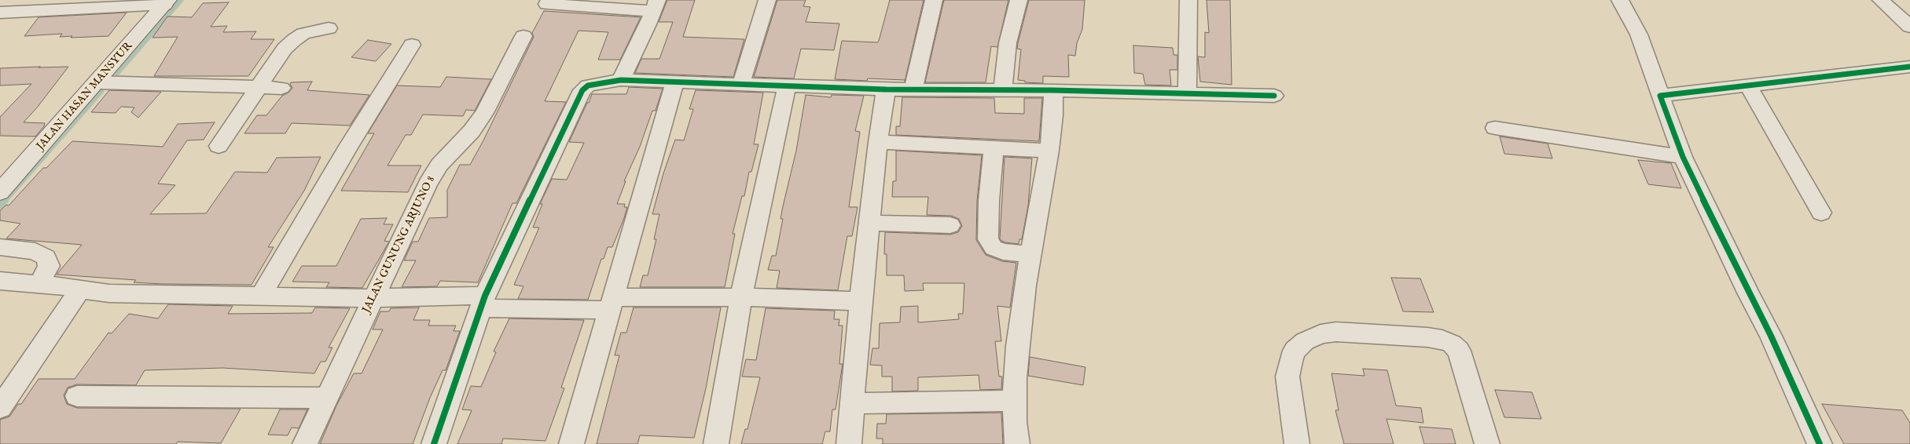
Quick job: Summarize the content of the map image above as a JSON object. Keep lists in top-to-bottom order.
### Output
{
  "streets": {
    "street": ["JALAN HASAN MANSYUR", "JALAN GUNUNG ARJUNO 8"]
  }
}
